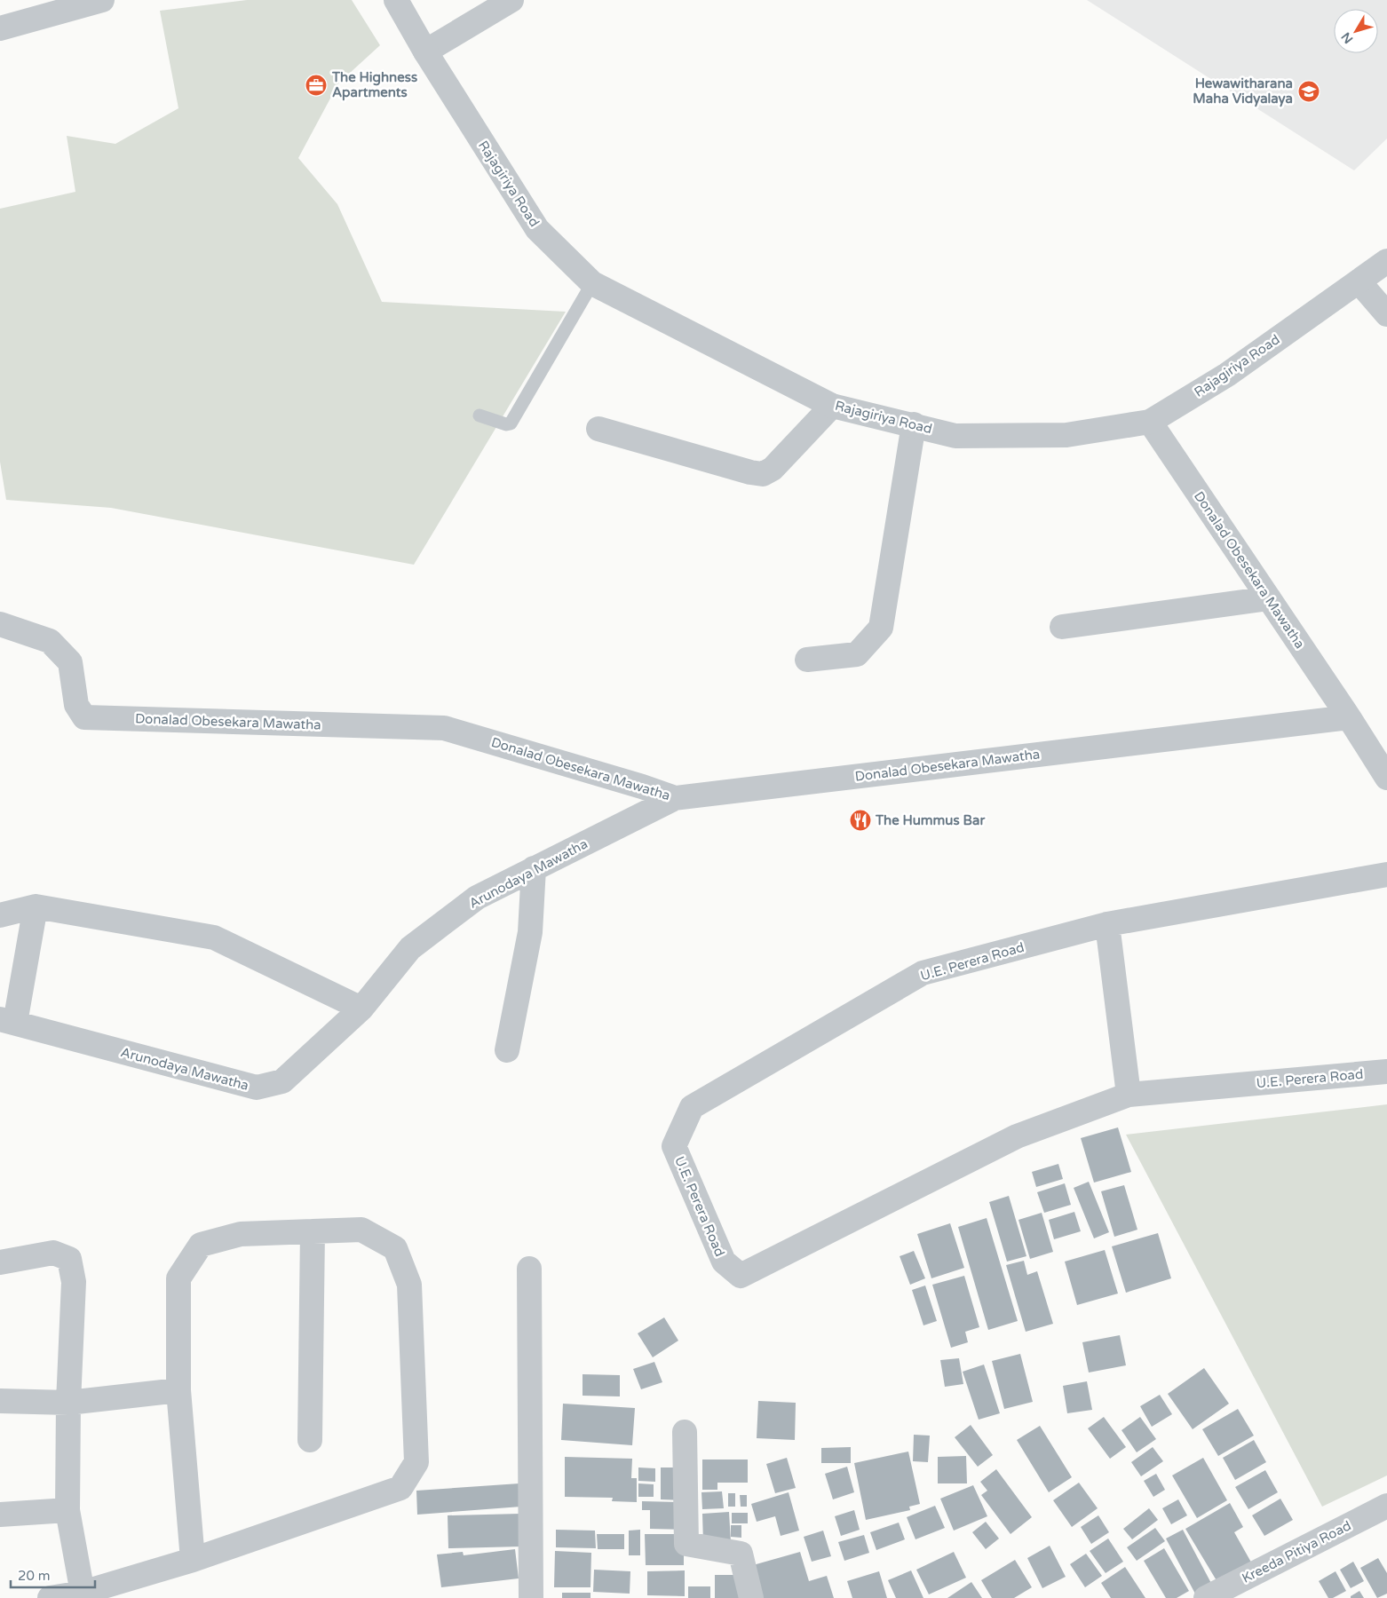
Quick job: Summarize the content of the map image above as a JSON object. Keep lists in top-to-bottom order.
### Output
{
  "streets": {
    "street": [
      "Rajagiriya Road",
      "Donalad Obesekara Mawatha",
      "Arunodaya Mawatha",
      "U.E. Perera Road",
      "Kreeda Pitiya Road"
    ]
  },
  "crossings": [
    ["Rajagiriya Road", "Donalad Obesekara Mawatha"],
    ["Donalad Obesekara Mawatha", "Arunodaya Mawatha"]
  ],
  "places": {
    "office": ["The Highness Apartments"],
    "school or university": ["Hewawitharana Maha Vidyalaya"],
    "restaurant": ["The Hummus Bar"]
  },
  "scale_bar": "20 m",
  "north": "bottom left"
}
